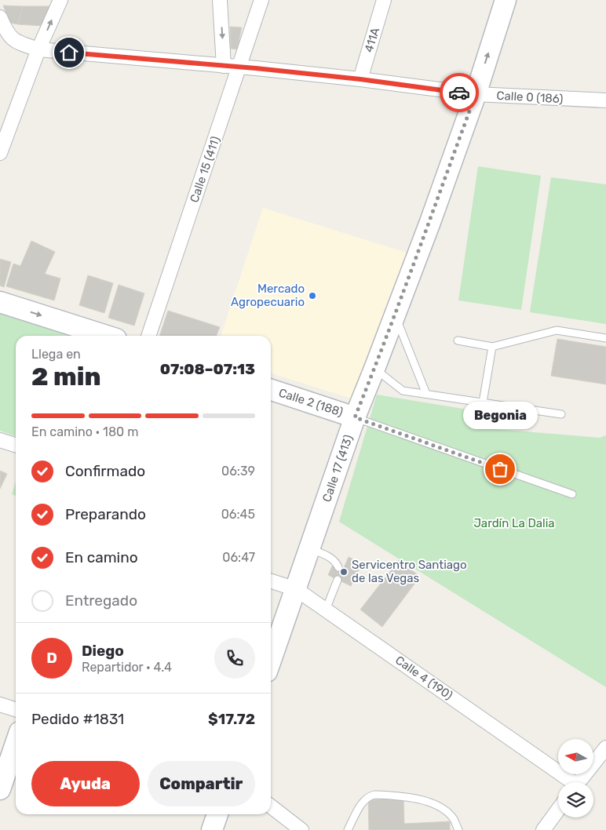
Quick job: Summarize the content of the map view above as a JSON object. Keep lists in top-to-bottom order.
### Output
{
  "streets": {
    "main road": ["Calle 2 (188)", "Calle 17 (413)"],
    "street": [
      "411A",
      "Calle 0 (186)",
      "Calle 15 (411)",
      "Calle 4 (190)"
    ]
  },
  "crossings": [
    ["411A", "Calle 0 (186)"],
    ["Calle 0 (186)", "Calle 15 (411)"],
    ["Calle 0 (186)", "Calle 17 (413)"],
    ["Calle 2 (188)", "Calle 17 (413)"],
    ["Calle 17 (413)", "Calle 4 (190)"]
  ],
  "parks": ["Jardín La Dalia"],
  "places": ["Mercado Agropecuario", "Begonia", "Servicentro Santiago de las Vegas"],
  "north": "left",
  "page": {
    "heading": ["2 min", "Llega en", "07:08–07:13"],
    "panel": [
      "Diego",
      "Repartidor · 4.4",
      "Pedido #1831",
      "$17.72"
    ],
    "bubble": "Begonia",
    "bar": "En camino · 180 m",
    "list": [
      ["Confirmado", "06:39"],
      ["Preparando", "06:45"],
      ["En camino", "06:47"],
      "Entregado"
    ],
    "round": "D",
    "buttons": ["Ayuda", "Compartir"]
  }
}
